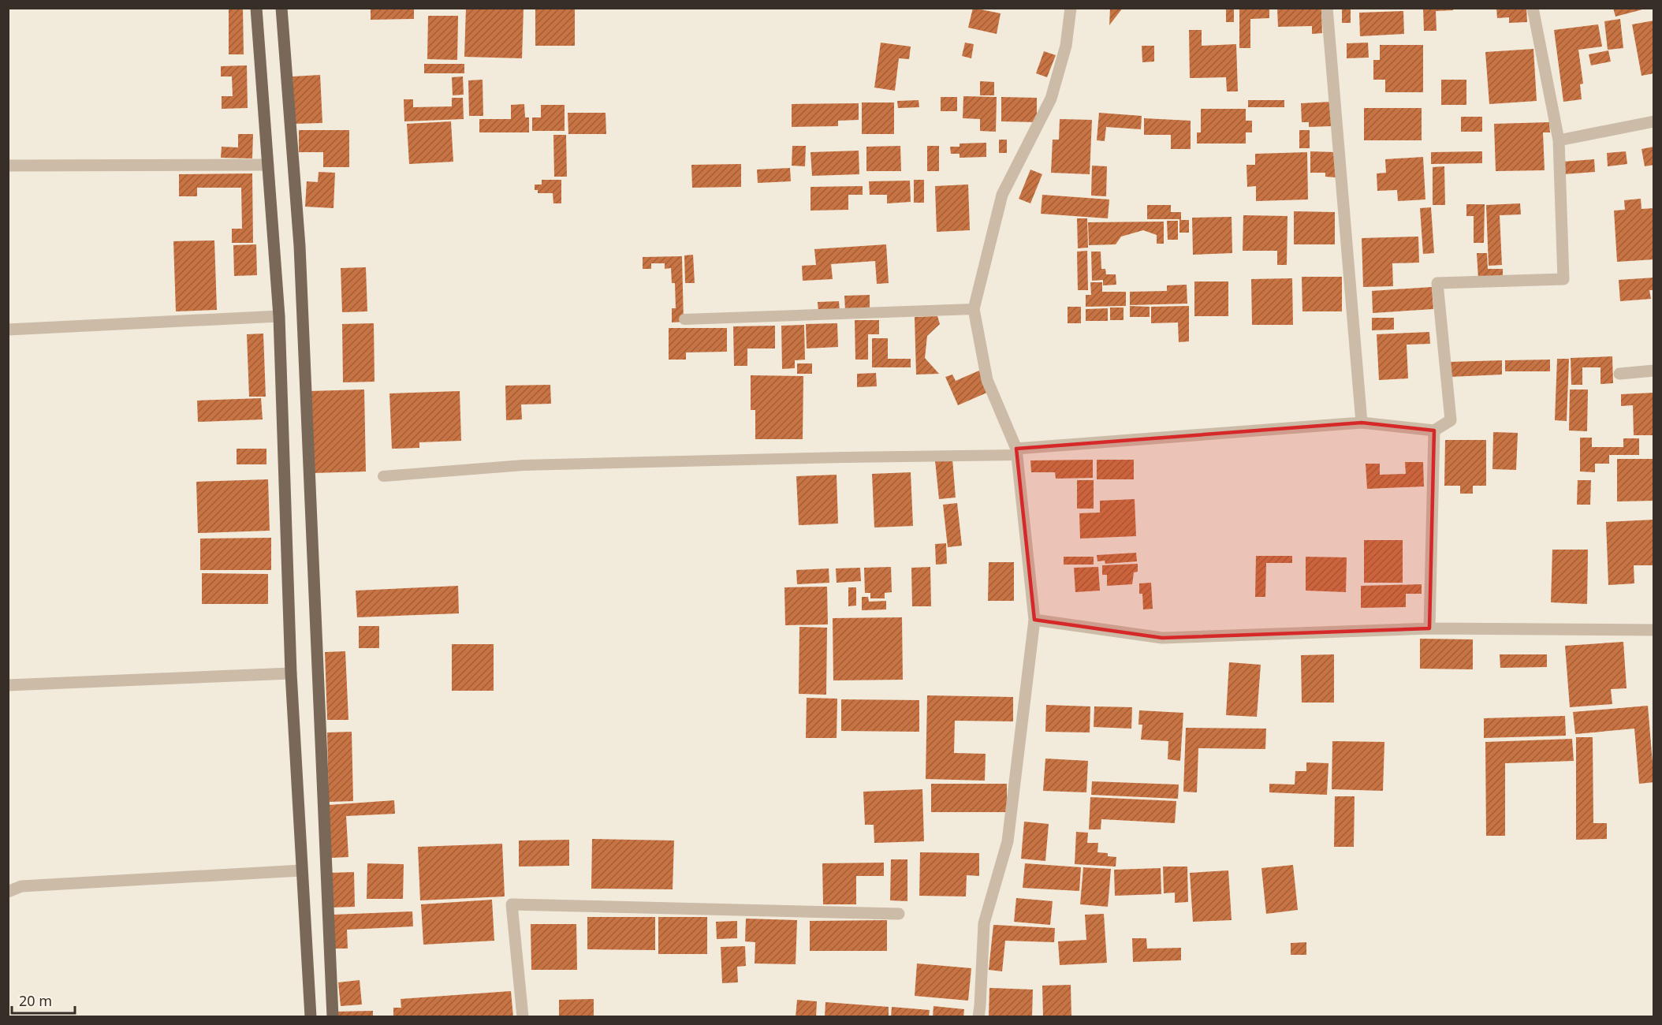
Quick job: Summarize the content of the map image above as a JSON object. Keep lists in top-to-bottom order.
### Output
{
  "scale_bar": "20 m"
}
